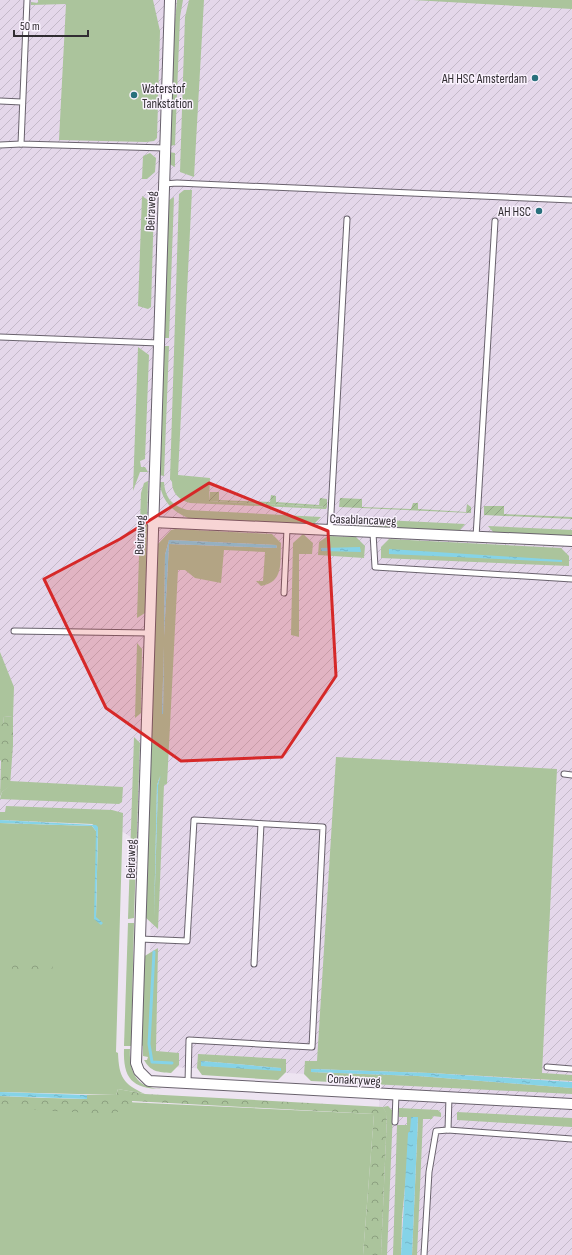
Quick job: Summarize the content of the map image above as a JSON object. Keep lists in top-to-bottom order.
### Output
{
  "streets": {
    "street": ["Beiraweg", "Casablancaweg", "Conakryweg"]
  },
  "crossings": [
    ["Beiraweg", "Casablancaweg"],
    ["Beiraweg", "Conakryweg"]
  ],
  "places": ["AH HSC Amsterdam", "Waterstof Tankstation", "AH HSC"],
  "scale_bar": "50 m"
}
